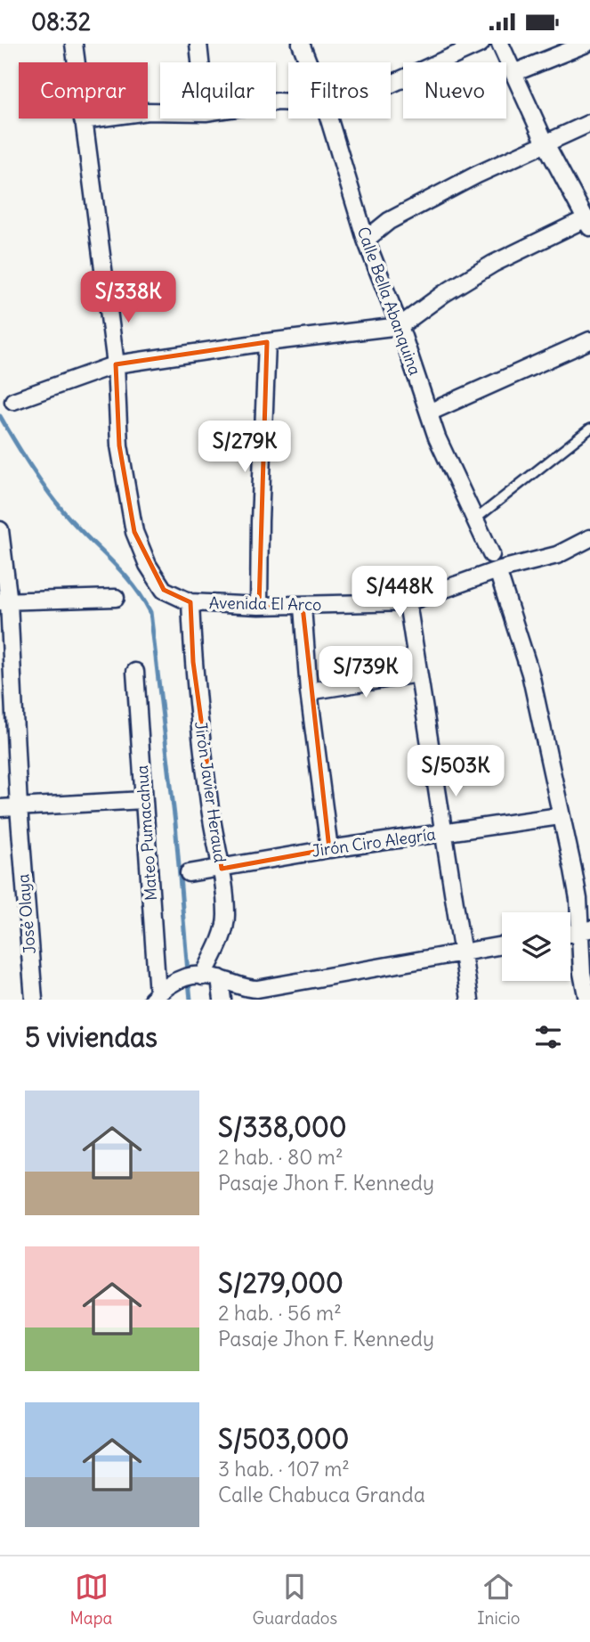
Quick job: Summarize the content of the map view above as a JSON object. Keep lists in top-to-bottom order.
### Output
{
  "streets": {
    "street": [
      "Calle Bella Abanquina",
      "Avenida El Arco",
      "Jirón Javier Heraud",
      "Mateo Pumacahua",
      "Jirón Ciro Alegría",
      "José Olaya"
    ]
  },
  "crossings": [
    ["Avenida El Arco", "Jirón Javier Heraud"],
    ["Jirón Javier Heraud", "Jirón Ciro Alegría"]
  ],
  "page": {
    "status": "08:32",
    "chip": [
      "Comprar",
      "Alquilar",
      "Filtros",
      "Nuevo"
    ],
    "price": [
      "S/338K",
      "S/279K",
      "S/448K",
      "S/739K",
      "S/503K"
    ],
    "heading": "5 viviendas",
    "list": [
      {
        "name": "S/338,000",
        "note": "2 hab. · 80 m² · Pasaje Jhon F. Kennedy"
      },
      {
        "name": "S/279,000",
        "note": "2 hab. · 56 m² · Pasaje Jhon F. Kennedy"
      },
      {
        "name": "S/503,000",
        "note": "3 hab. · 107 m² · Calle Chabuca Granda"
      }
    ],
    "tabs": ["Mapa", "Guardados", "Inicio"]
  }
}
